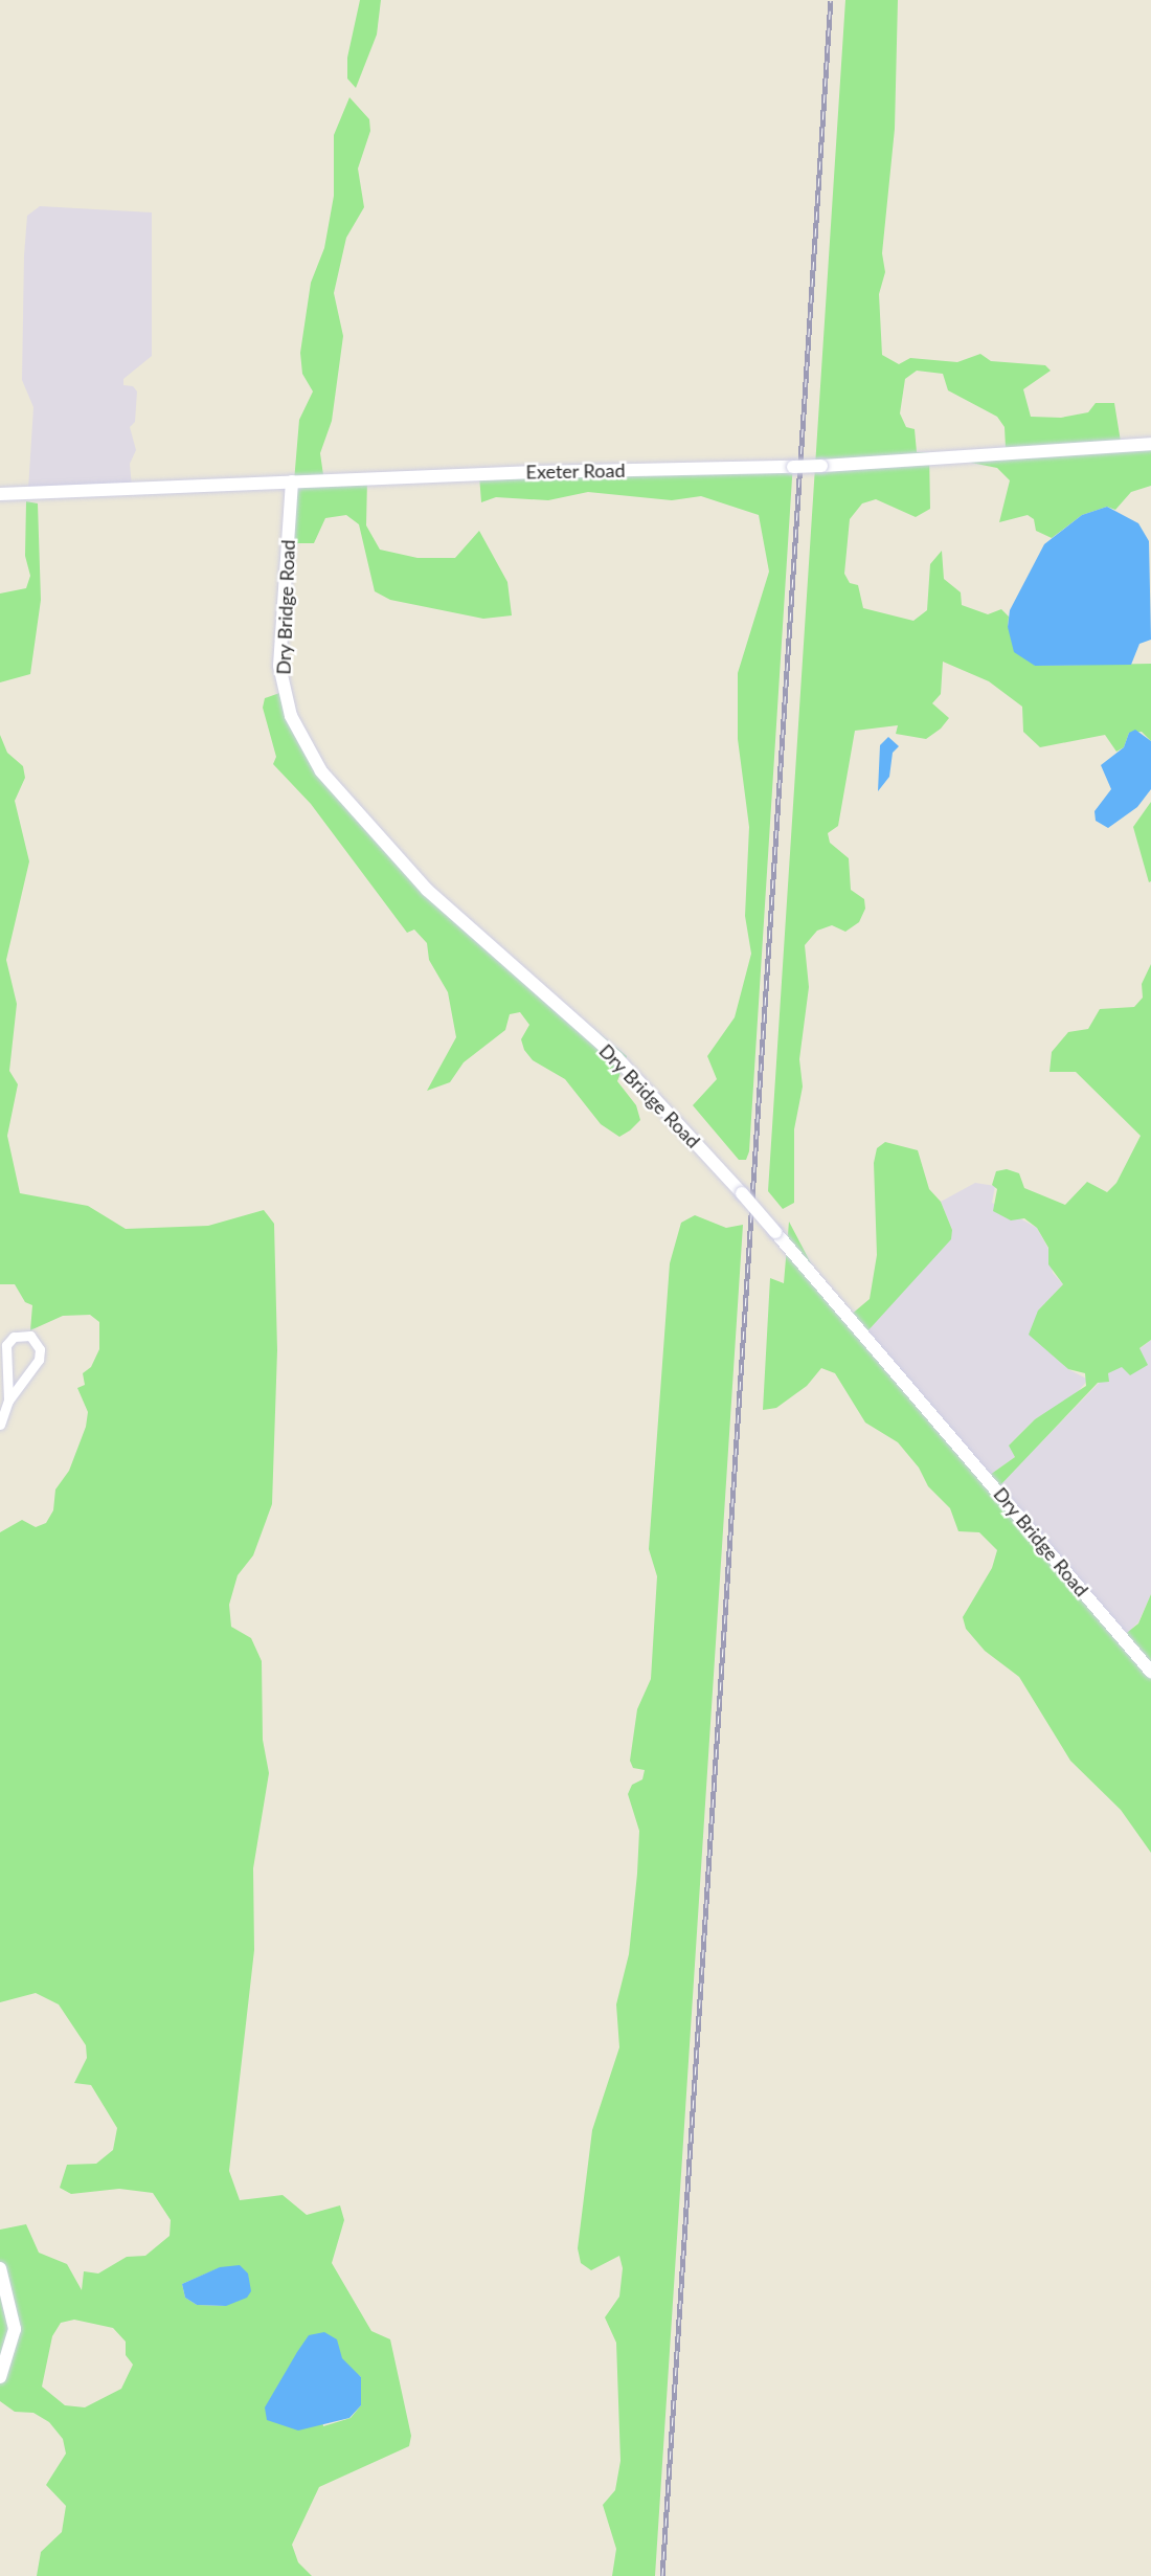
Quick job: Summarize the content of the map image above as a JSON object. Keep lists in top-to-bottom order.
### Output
{
  "streets": {
    "street": ["Exeter Road", "Dry Bridge Road"]
  },
  "crossings": [
    ["Exeter Road", "Dry Bridge Road"]
  ]
}
